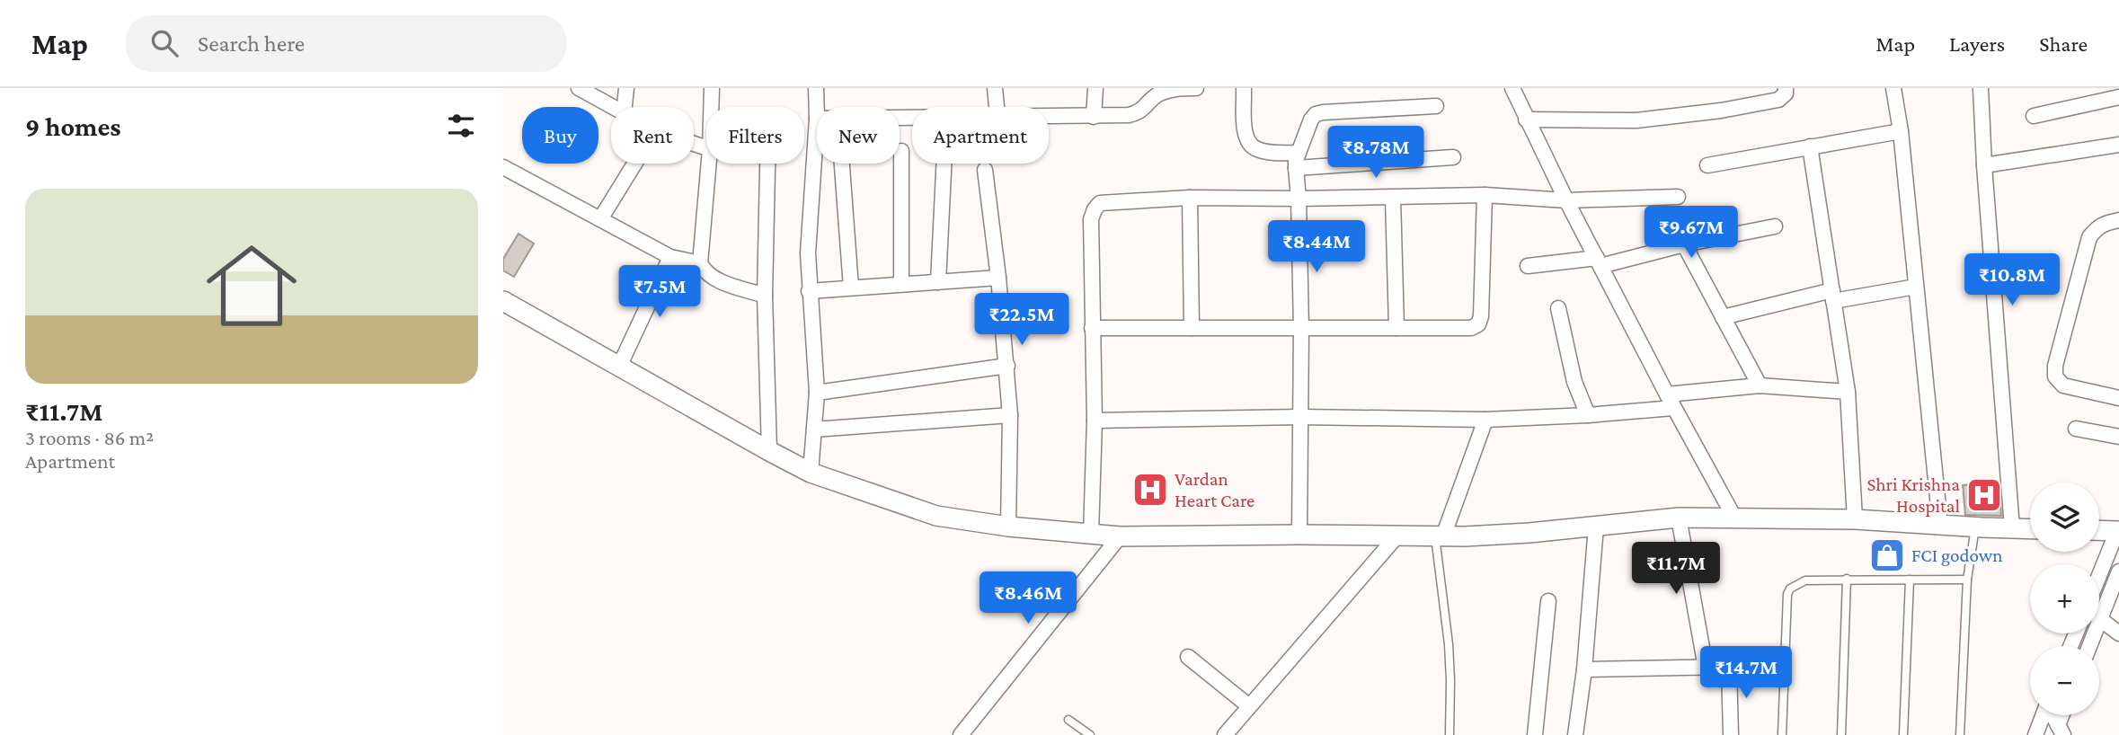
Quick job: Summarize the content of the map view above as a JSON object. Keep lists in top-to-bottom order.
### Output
{
  "places": {
    "hospital": ["Vardan Heart Care", "Shri Krishna Hospital"],
    "shop": ["FCI godown"]
  },
  "page": {
    "header": "Map",
    "search": "Search here",
    "nav": ["Map", "Layers", "Share"],
    "heading": "9 homes",
    "chip": [
      "Buy",
      "Rent",
      "Filters",
      "New",
      "Apartment"
    ],
    "price": [
      "₹8.78M",
      "₹9.67M",
      "₹8.44M",
      "₹10.8M",
      "₹7.5M",
      "₹22.5M",
      "₹11.7M",
      "₹8.46M",
      "₹14.7M"
    ],
    "list": [
      {
        "name": "₹11.7M",
        "note": "3 rooms · 86 m² · Apartment"
      }
    ],
    "map_buttons": ["+", "−"]
  }
}
